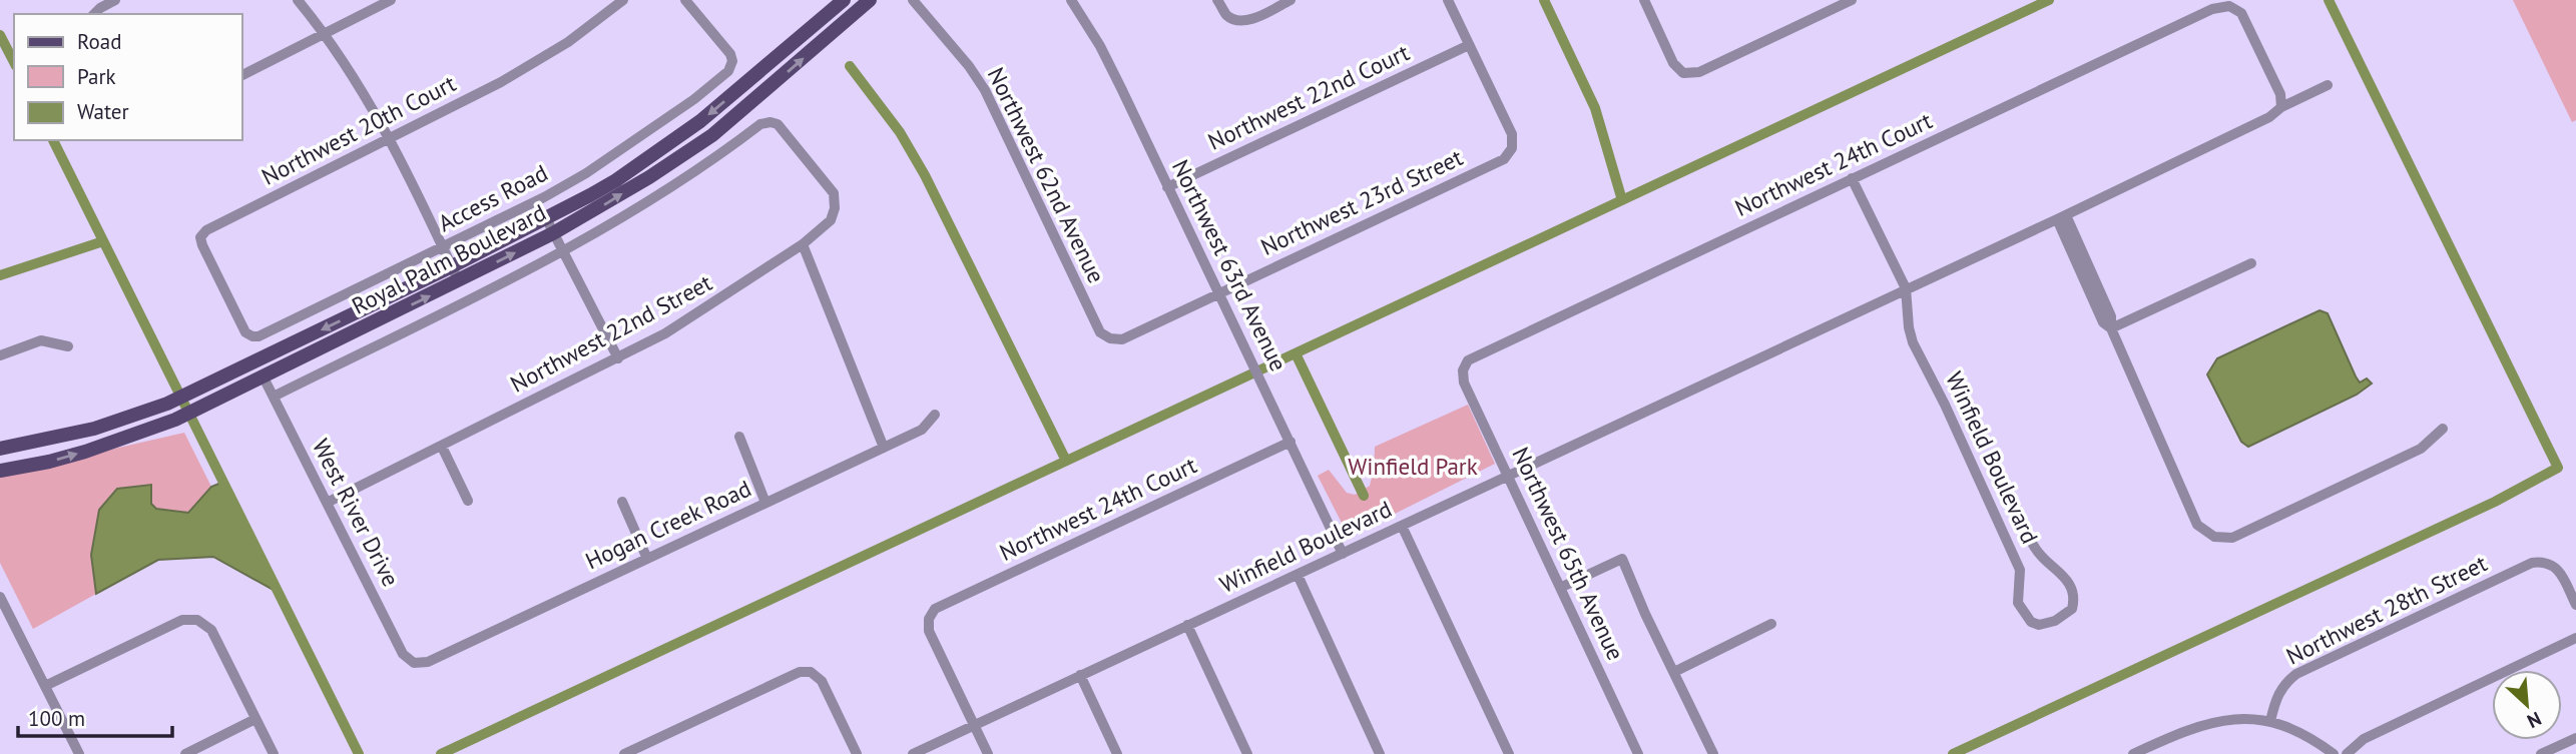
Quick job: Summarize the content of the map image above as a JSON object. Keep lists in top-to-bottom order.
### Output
{
  "streets": {
    "main road": ["Royal Palm Boulevard"],
    "street": [
      "Northwest 22nd Court",
      "Northwest 20th Court",
      "Northwest 24th Court",
      "Northwest 62nd Avenue",
      "Access Road",
      "Northwest 23rd Street",
      "Northwest 63rd Avenue",
      "Northwest 22nd Street",
      "Winfield Boulevard",
      "West River Drive",
      "Hogan Creek Road",
      "Northwest 65th Avenue",
      "Northwest 28th Street"
    ]
  },
  "crossings": [
    ["Northwest 22nd Court", "Northwest 23rd Street"],
    ["Northwest 22nd Court", "Northwest 63rd Avenue"],
    ["Northwest 20th Court", "Access Road"],
    ["Northwest 24th Court", "Northwest 63rd Avenue"],
    ["Northwest 24th Court", "Winfield Boulevard"],
    ["Northwest 24th Court", "Northwest 65th Avenue"],
    ["Northwest 62nd Avenue", "Northwest 23rd Street"],
    ["Northwest 23rd Street", "Northwest 63rd Avenue"],
    ["Royal Palm Boulevard", "West River Drive"],
    ["Northwest 63rd Avenue", "Winfield Boulevard"],
    ["Northwest 22nd Street", "West River Drive"],
    ["Winfield Boulevard", "Northwest 65th Avenue"],
    ["West River Drive", "Hogan Creek Road"]
  ],
  "parks": ["Winfield Park"],
  "legend": ["Road", "Park", "Water"],
  "scale_bar": "100 m",
  "north": "bottom right"
}
